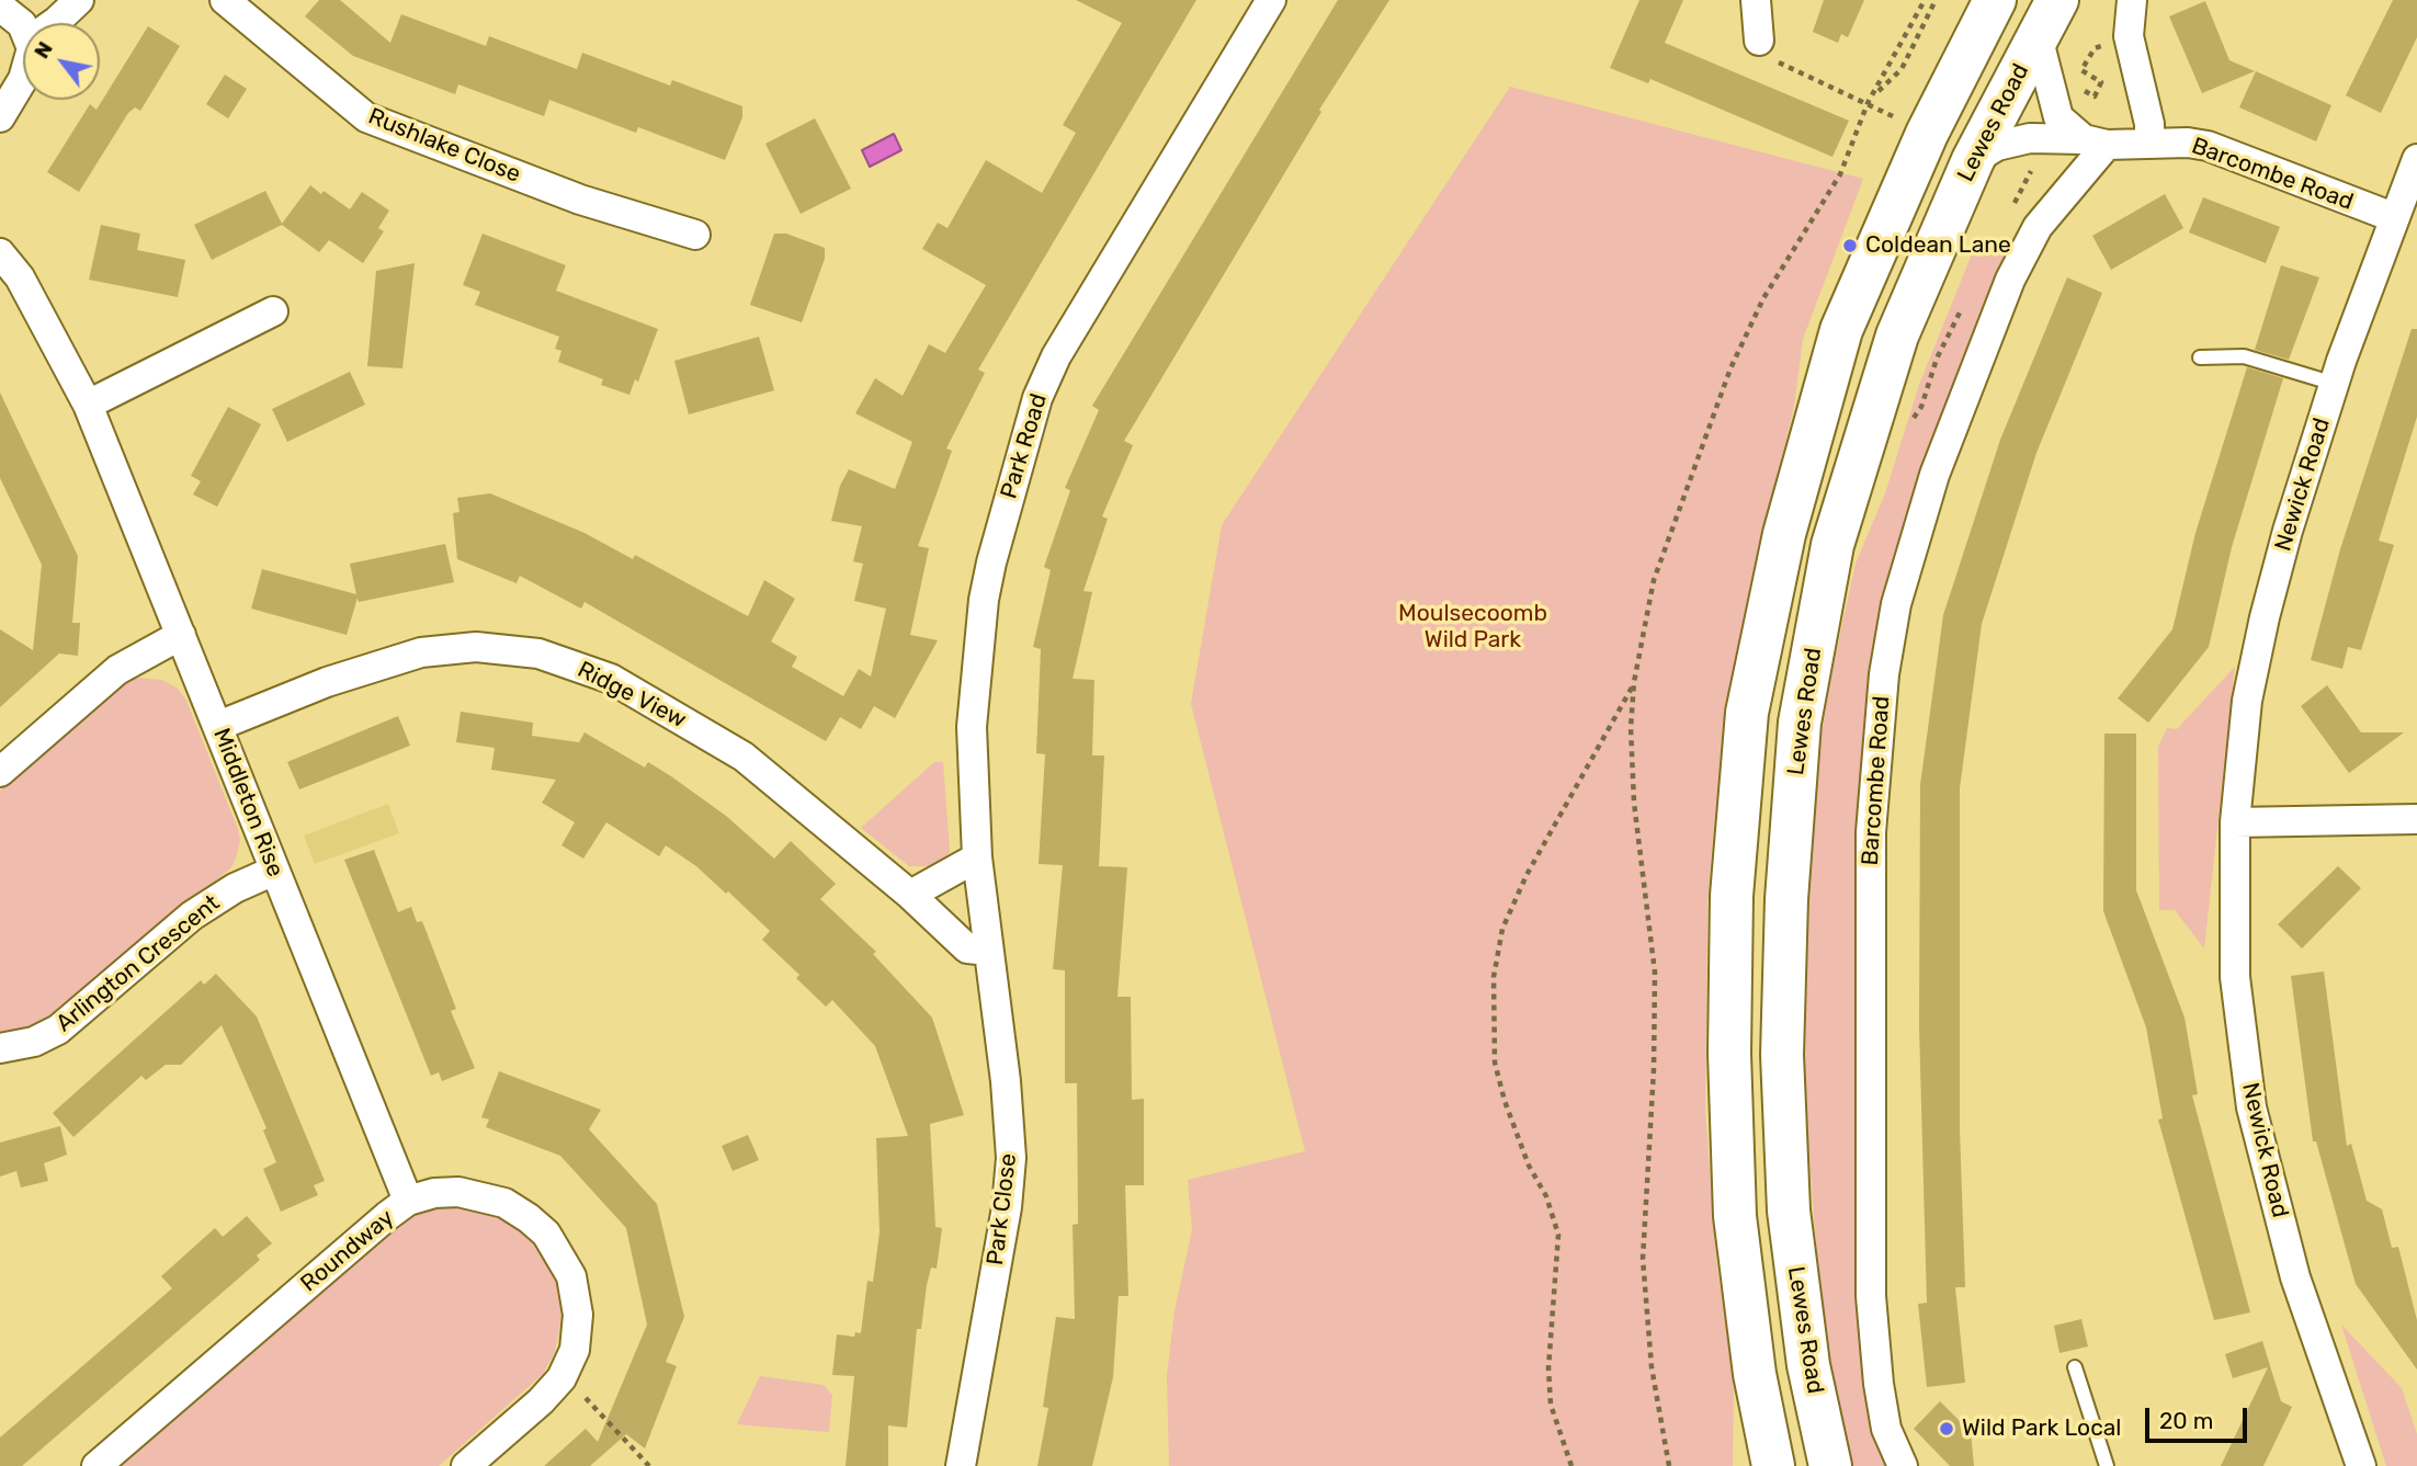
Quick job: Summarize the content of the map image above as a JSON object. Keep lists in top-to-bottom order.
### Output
{
  "streets": {
    "main road": ["Lewes Road"],
    "street": [
      "Rushlake Close",
      "Barcombe Road",
      "Park Road",
      "Newick Road",
      "Ridge View",
      "Middleton Rise",
      "Arlington Crescent",
      "Park Close",
      "Roundway"
    ]
  },
  "crossings": [
    ["Barcombe Road", "Newick Road"],
    ["Park Road", "Ridge View"],
    ["Park Road", "Park Close"],
    ["Ridge View", "Middleton Rise"],
    ["Ridge View", "Park Close"],
    ["Middleton Rise", "Arlington Crescent"],
    ["Middleton Rise", "Roundway"]
  ],
  "parks": ["Moulsecoomb Wild Park"],
  "places": ["Coldean Lane", "Wild Park Local"],
  "scale_bar": "20 m",
  "north": "top left"
}
